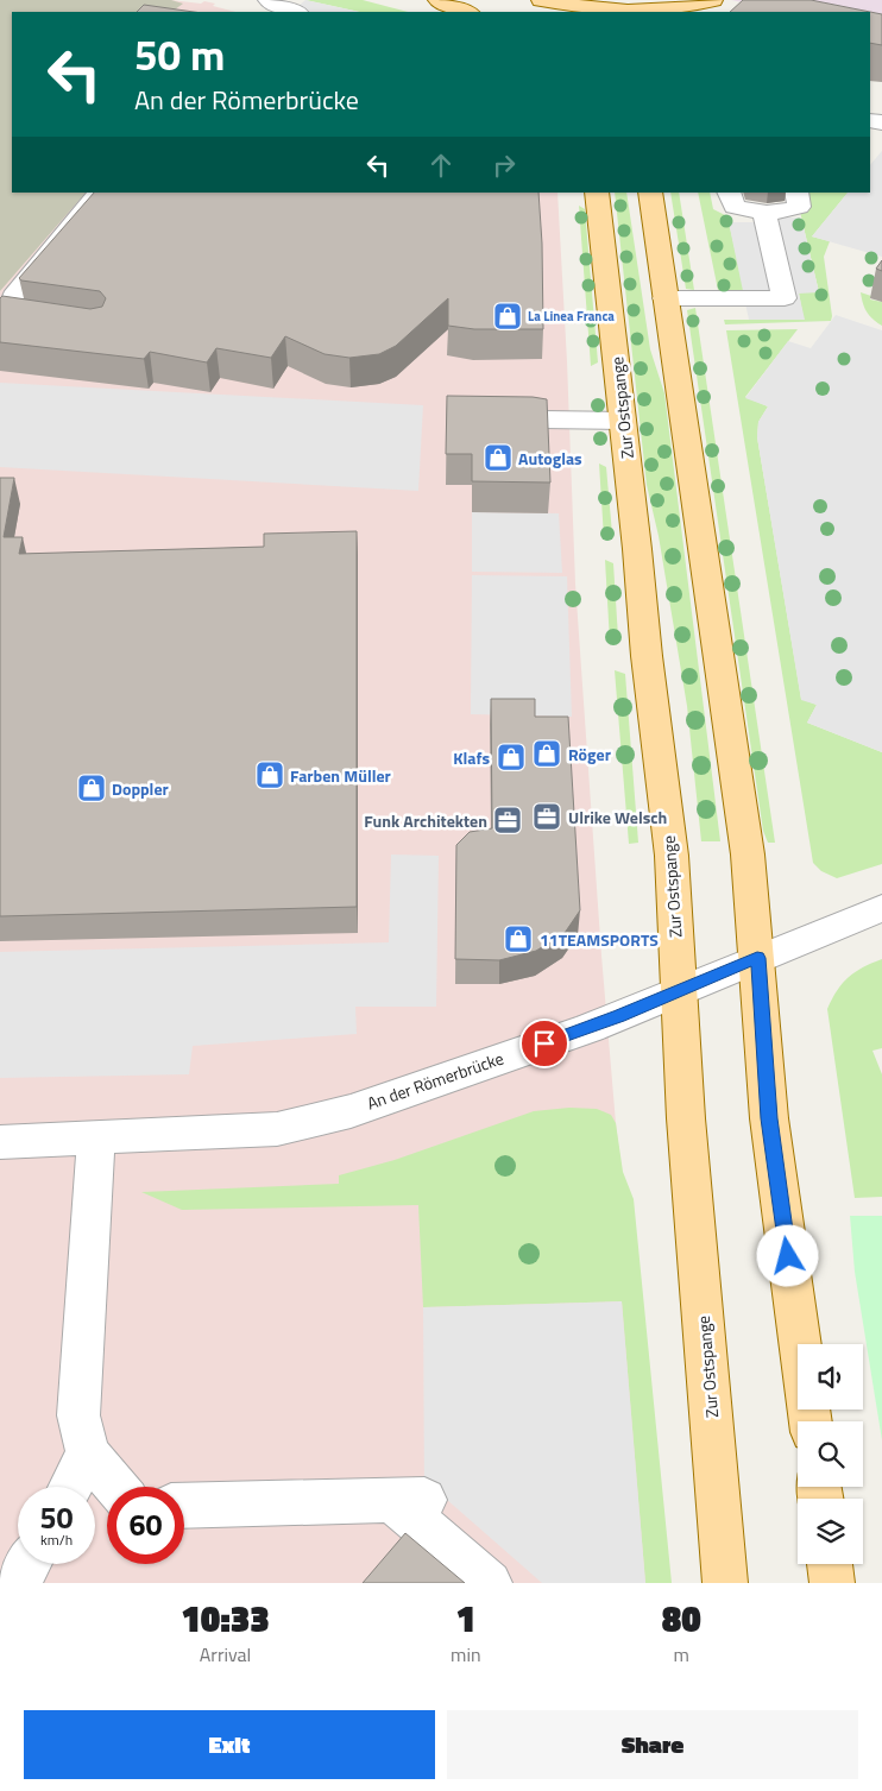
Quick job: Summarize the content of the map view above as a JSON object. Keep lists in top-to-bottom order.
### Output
{
  "streets": {
    "main road": ["Zur Ostspange"],
    "street": ["An der Römerbrücke"]
  },
  "crossings": [
    ["Zur Ostspange", "An der Römerbrücke"]
  ],
  "places": {
    "shop": [
      "La Linea Franca",
      "Autoglas",
      "Röger",
      "Klafs",
      "Farben Müller",
      "Doppler",
      "11TEAMSPORTS"
    ],
    "office": ["Ulrike Welsch", "Funk Architekten"]
  },
  "page": {
    "turn": ["50 m", "An der Römerbrücke"],
    "speed": "50 km/h",
    "limit": "60",
    "eta": [
      "10:33",
      "Arrival",
      "1",
      "min",
      "80",
      "m"
    ],
    "buttons": ["Exit", "Share"]
  }
}
